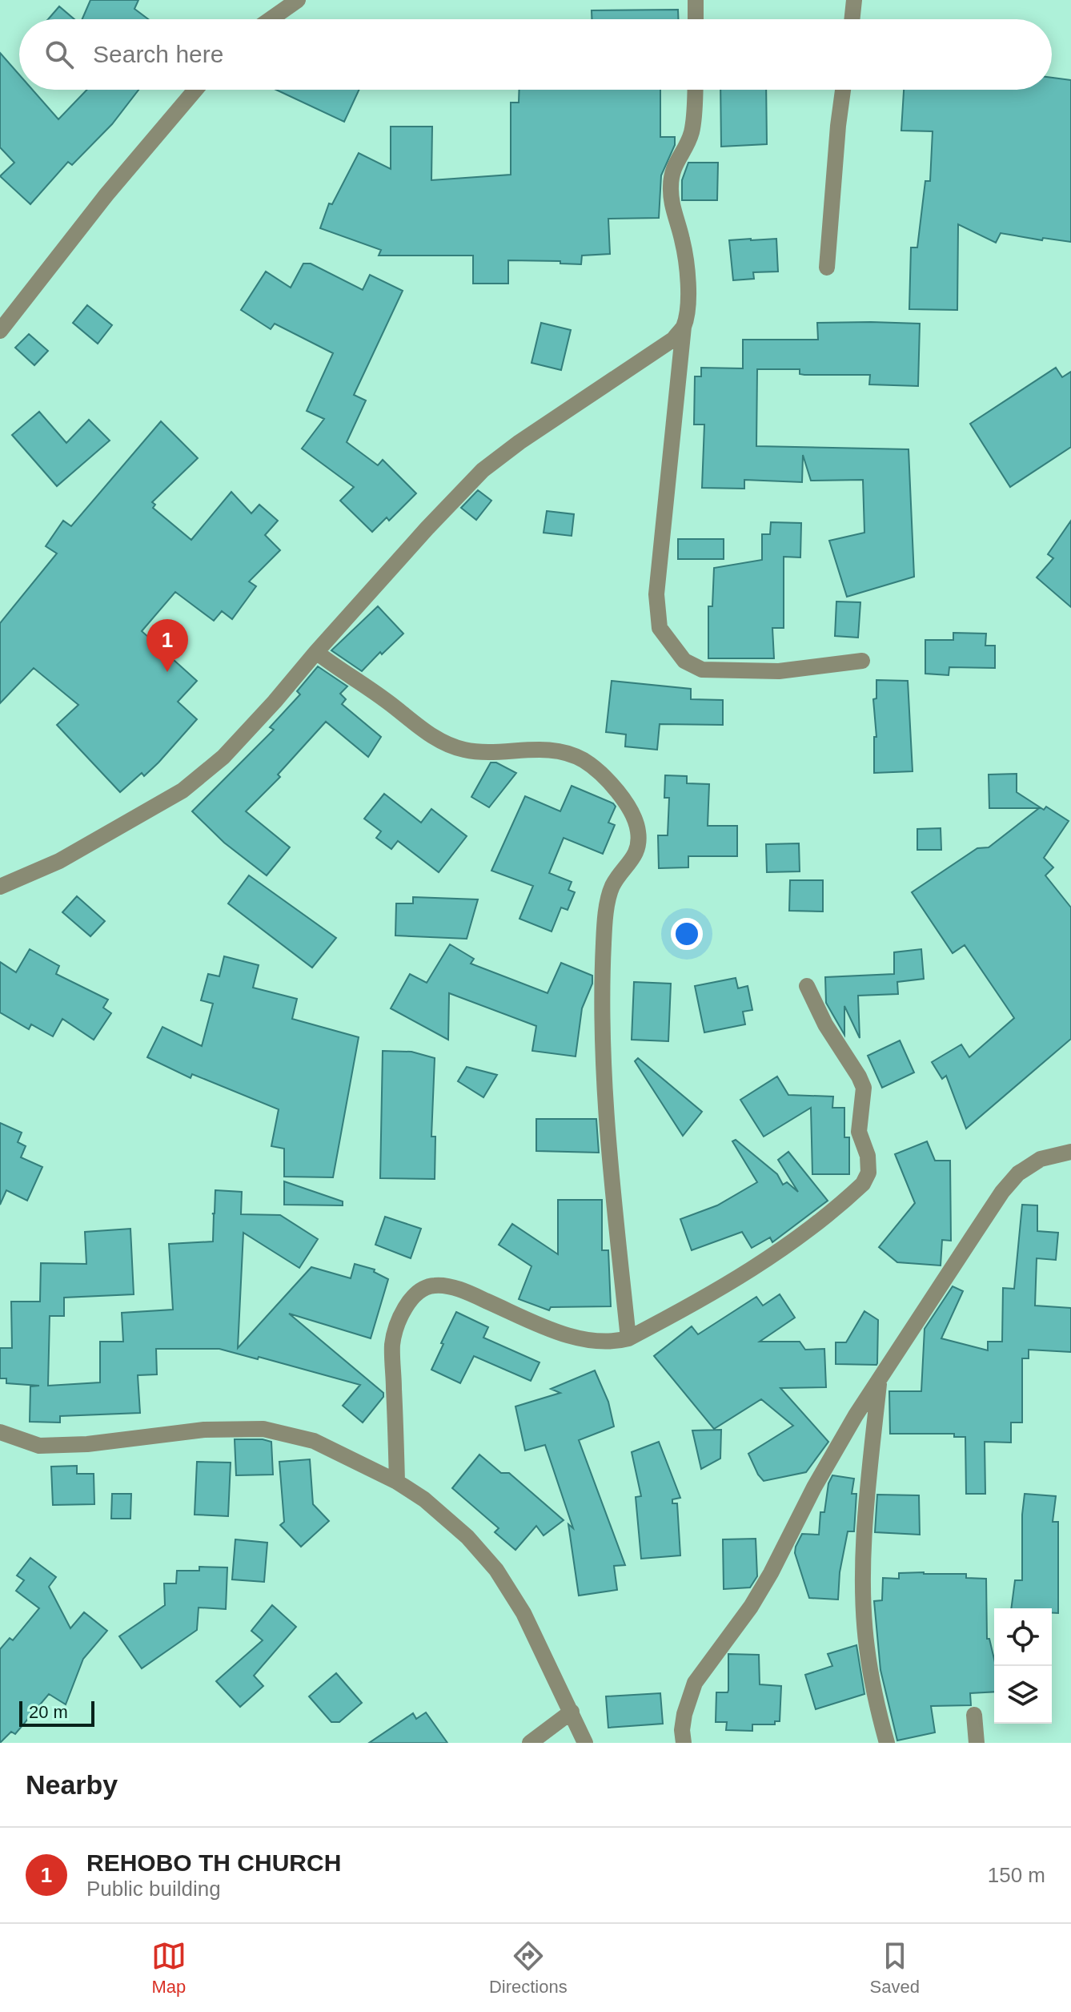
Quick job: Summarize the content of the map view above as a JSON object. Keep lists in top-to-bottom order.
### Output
{
  "scale_bar": "20 m",
  "page": {
    "search": "Search here",
    "pins": "1",
    "scale": "20 m",
    "heading": "Nearby",
    "list": [
      {
        "mark": "1",
        "name": "REHOBO TH CHURCH",
        "note": "Public building",
        "value": "150 m"
      }
    ],
    "nav": ["Map", "Directions", "Saved"]
  }
}
